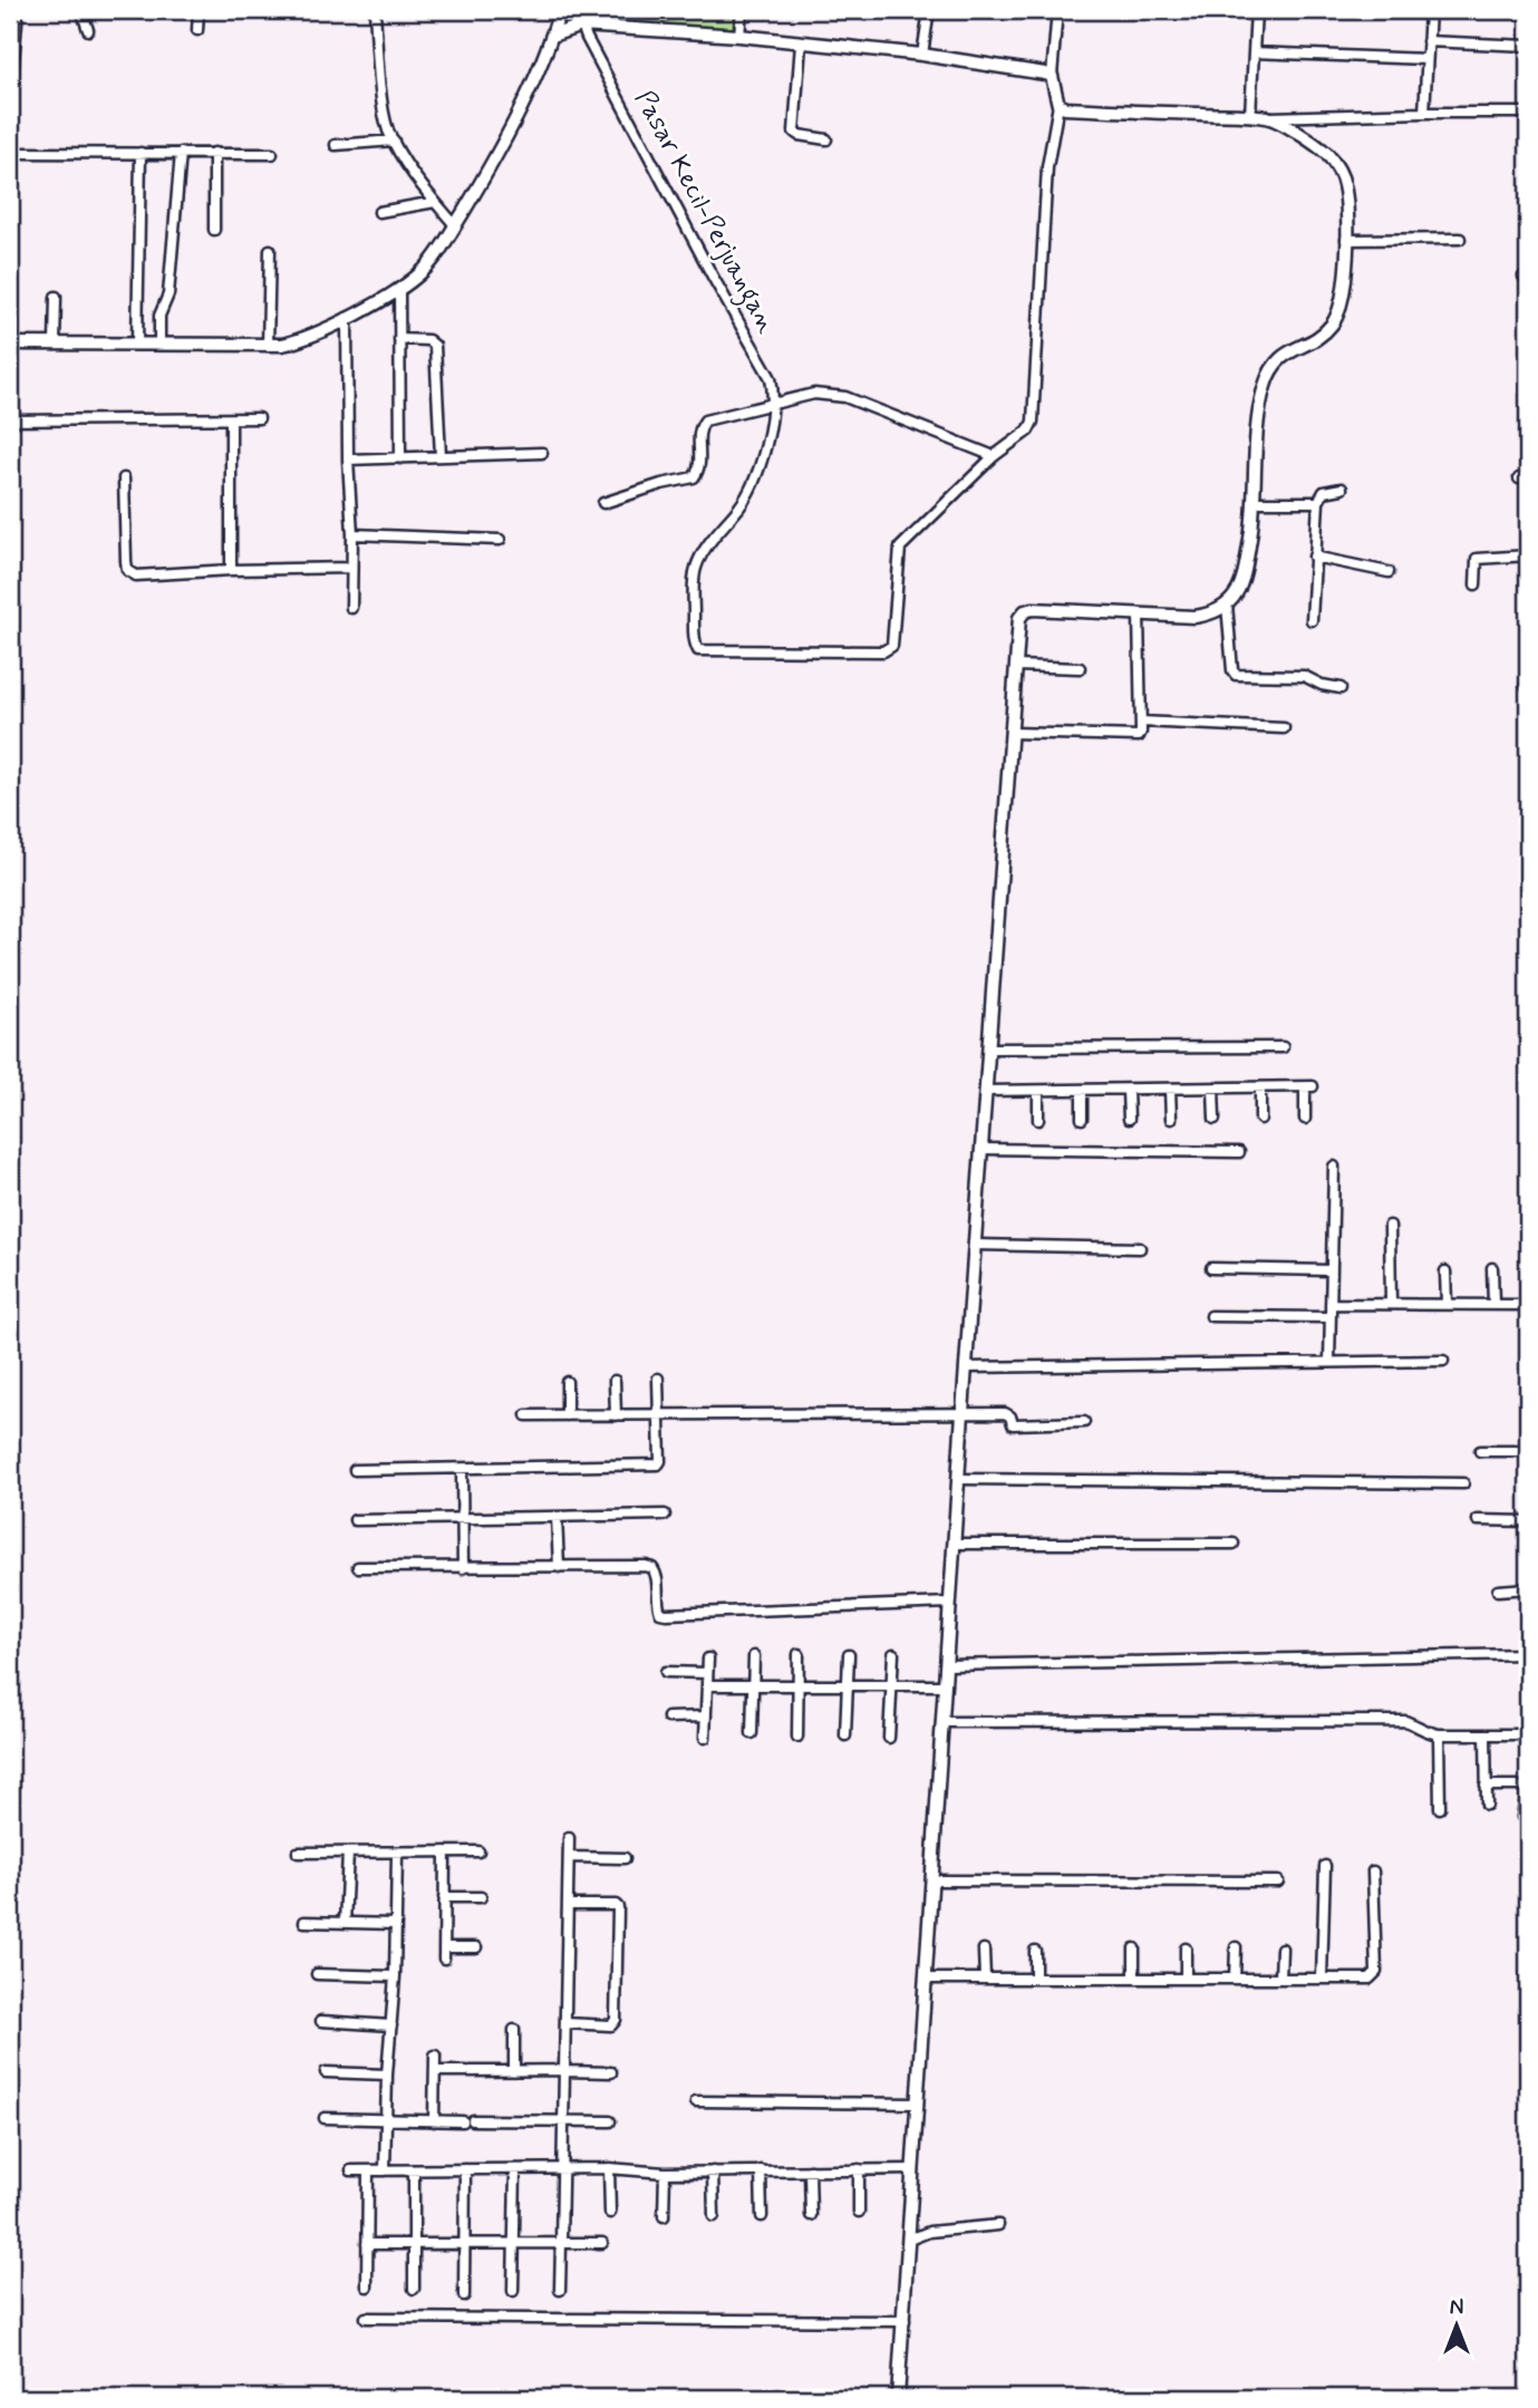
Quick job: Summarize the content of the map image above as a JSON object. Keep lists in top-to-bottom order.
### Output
{
  "streets": {
    "street": ["Pasar Kecil-Perjuangan"]
  },
  "north": "top"
}
